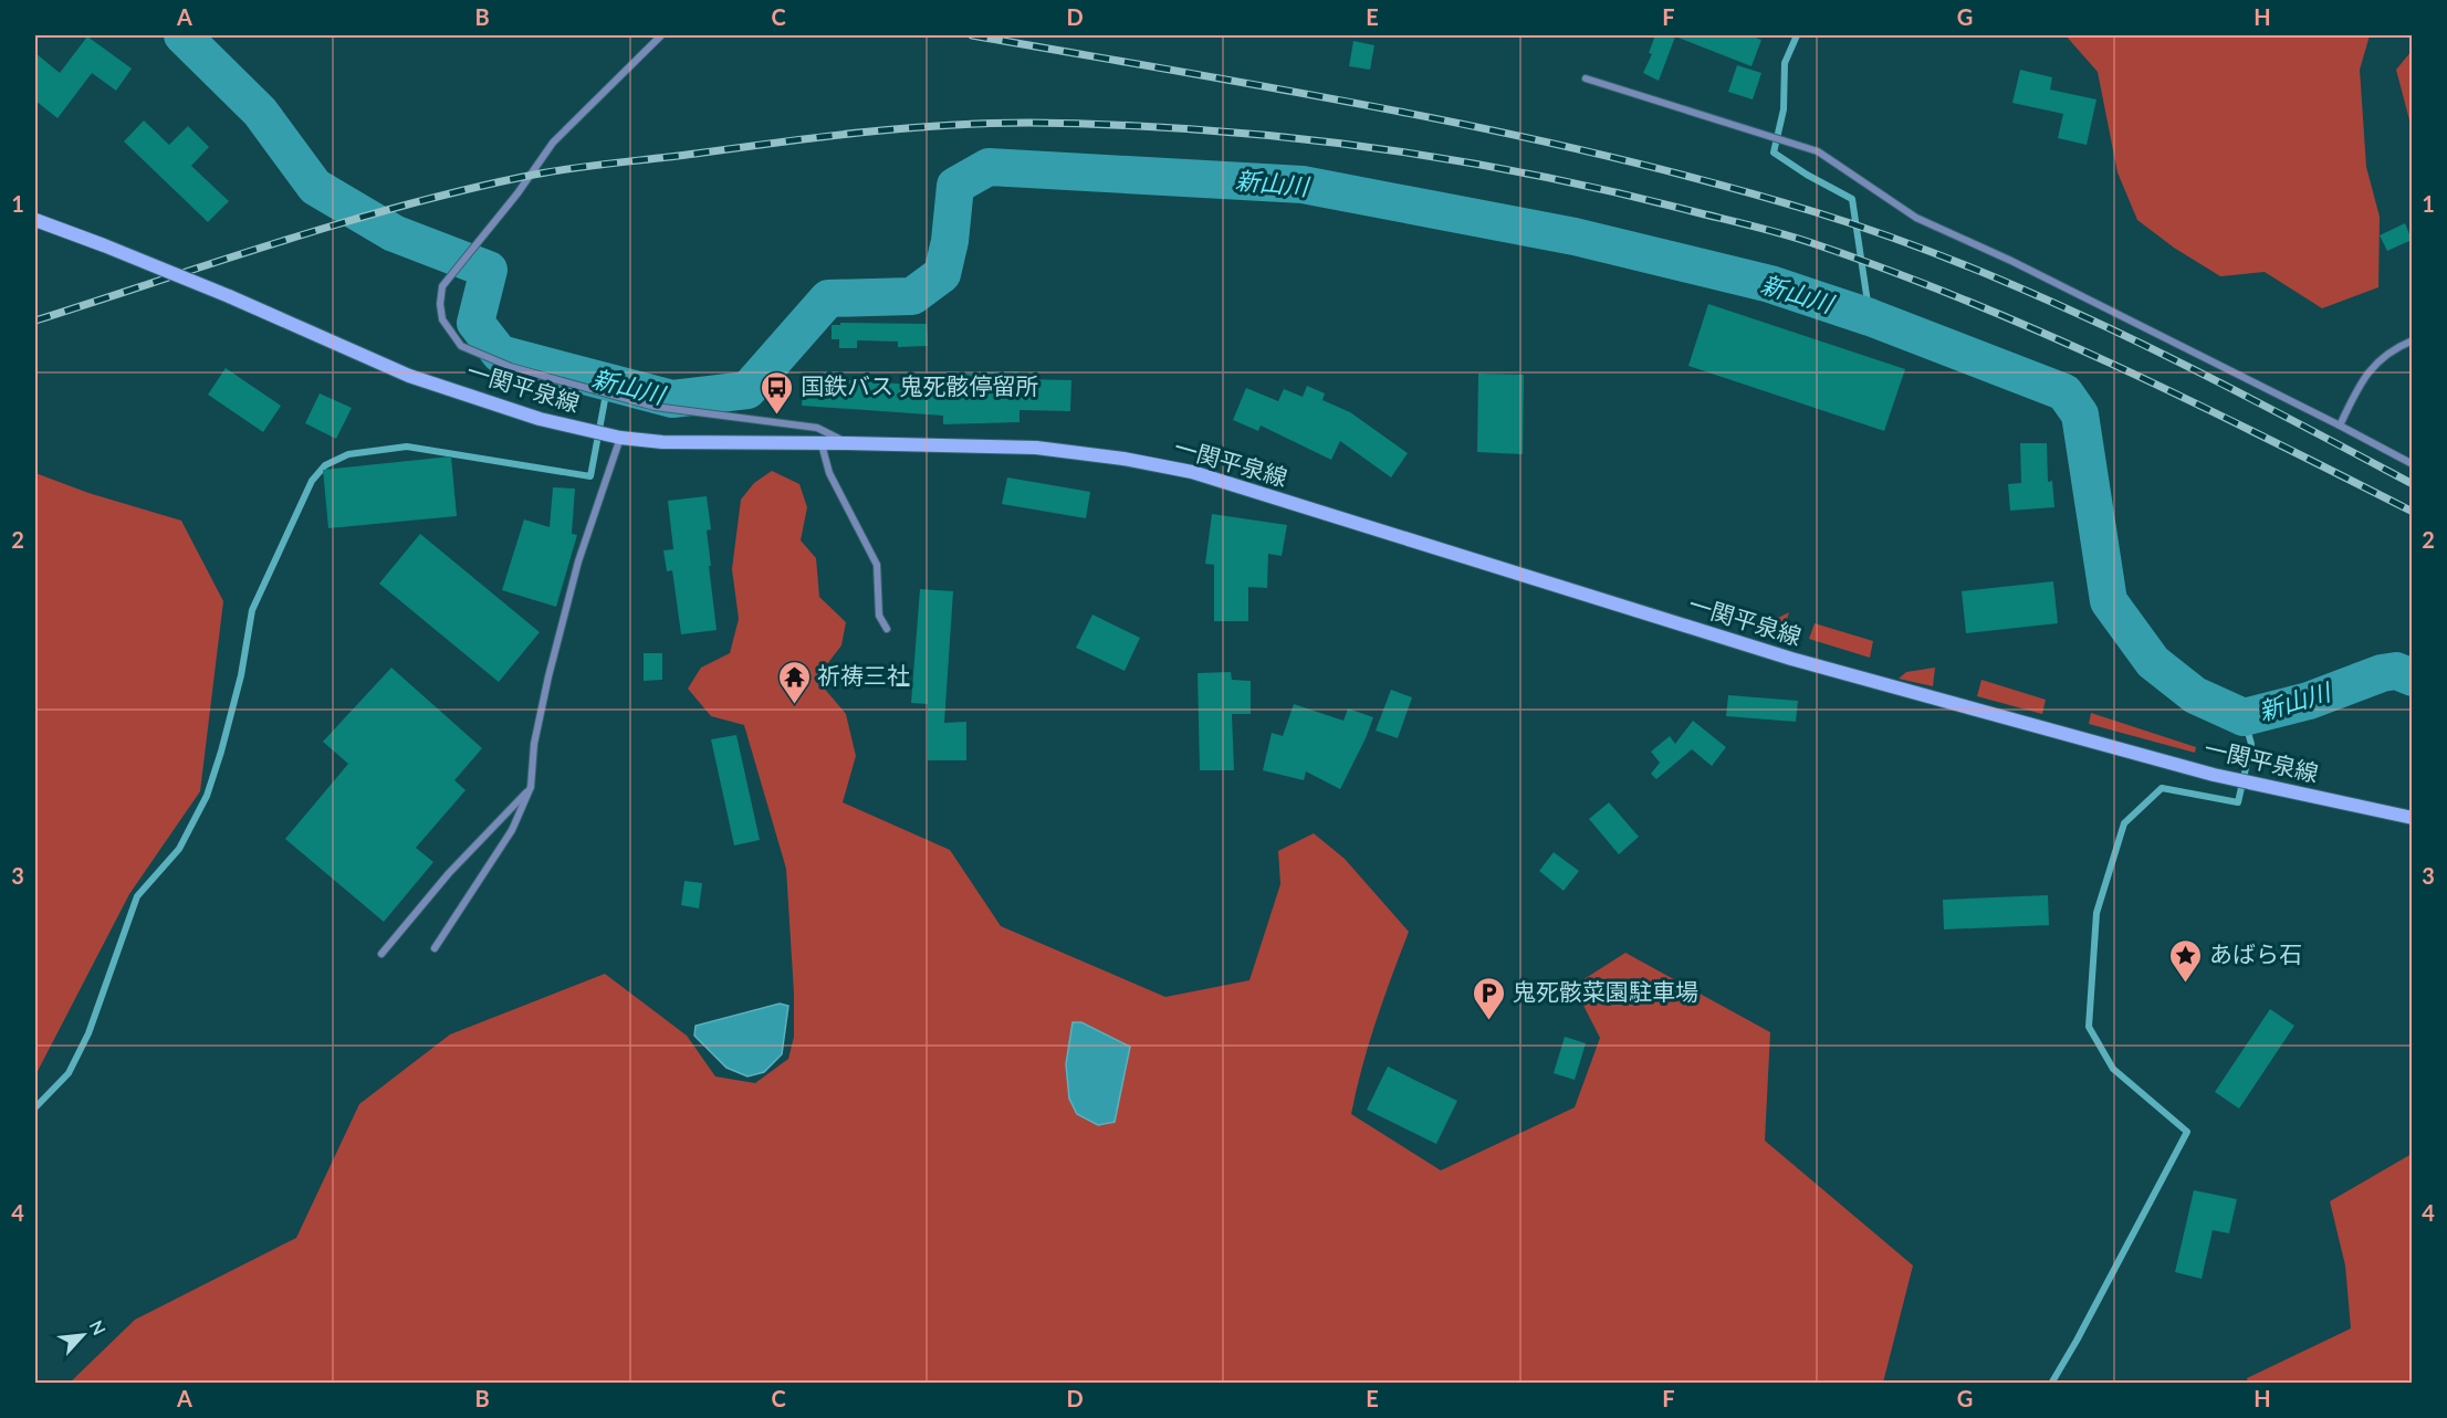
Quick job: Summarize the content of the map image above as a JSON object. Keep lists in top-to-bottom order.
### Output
{
  "streets": {
    "main road": ["一関平泉線"]
  },
  "water": ["新山川"],
  "places": {
    "bus stop": ["国鉄バス 鬼死骸停留所"],
    "temple": ["祈祷三社"],
    "place": ["あばら石"],
    "parking": ["鬼死骸菜園駐車場"]
  },
  "north": "top right",
  "grid": {
    "columns": [
      "A",
      "B",
      "C",
      "D",
      "E",
      "F",
      "G",
      "H"
    ],
    "rows": [
      "1",
      "2",
      "3",
      "4"
    ]
  }
}
